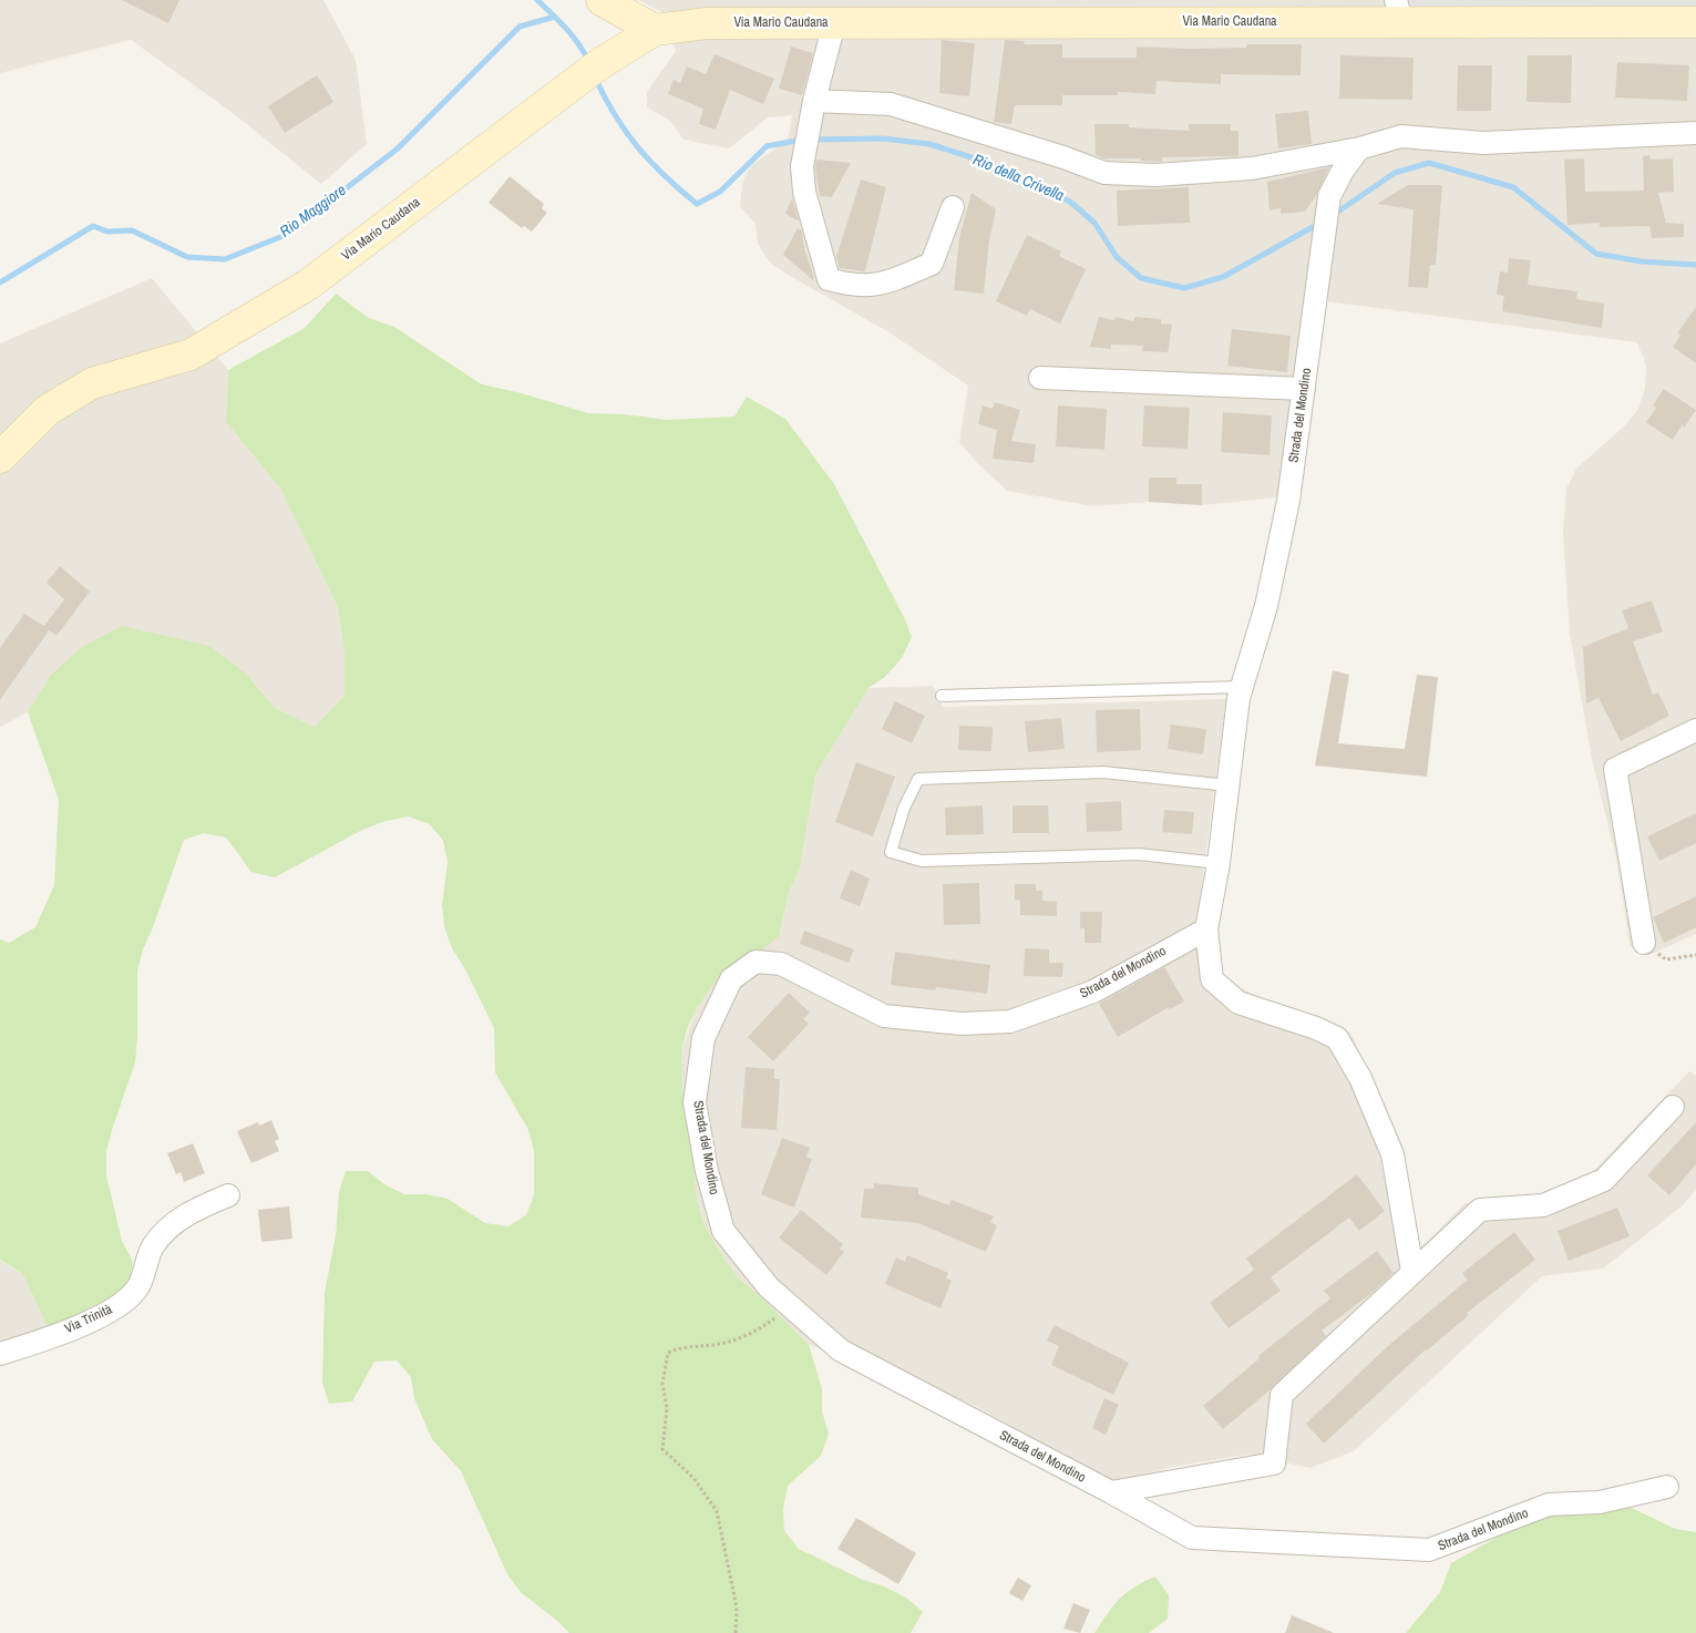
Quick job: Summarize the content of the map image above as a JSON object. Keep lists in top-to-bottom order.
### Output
{
  "streets": {
    "main road": ["Via Mario Caudana"],
    "street": ["Strada del Mondino", "Via Trinità"]
  },
  "water": ["Rio della Crivella", "Rio Maggiore"]
}
